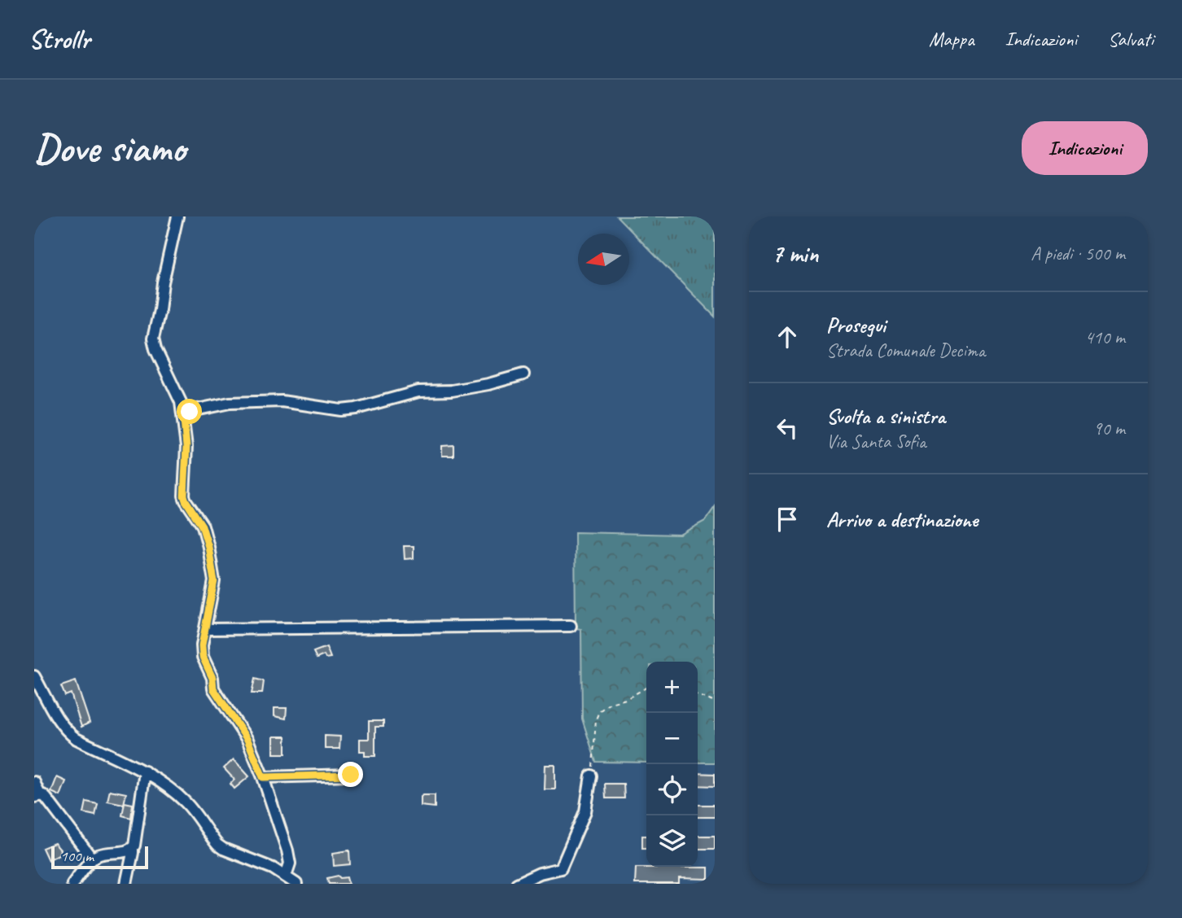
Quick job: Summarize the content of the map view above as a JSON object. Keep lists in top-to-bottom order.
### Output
{
  "scale_bar": "100 m",
  "north": "left",
  "page": {
    "header": "Strollr",
    "nav": ["Mappa", "Indicazioni", "Salvati"],
    "buttons": "Indicazioni",
    "title": "Dove siamo",
    "heading": ["7 min", "A piedi · 500 m"],
    "list": [
      ["Prosegui", "Strada Comunale Decima", "410 m"],
      ["Svolta a sinistra", "Via Santa Sofia", "90 m"],
      "Arrivo a destinazione"
    ],
    "map_buttons": ["+", "−"],
    "scale": "100 m"
  }
}
